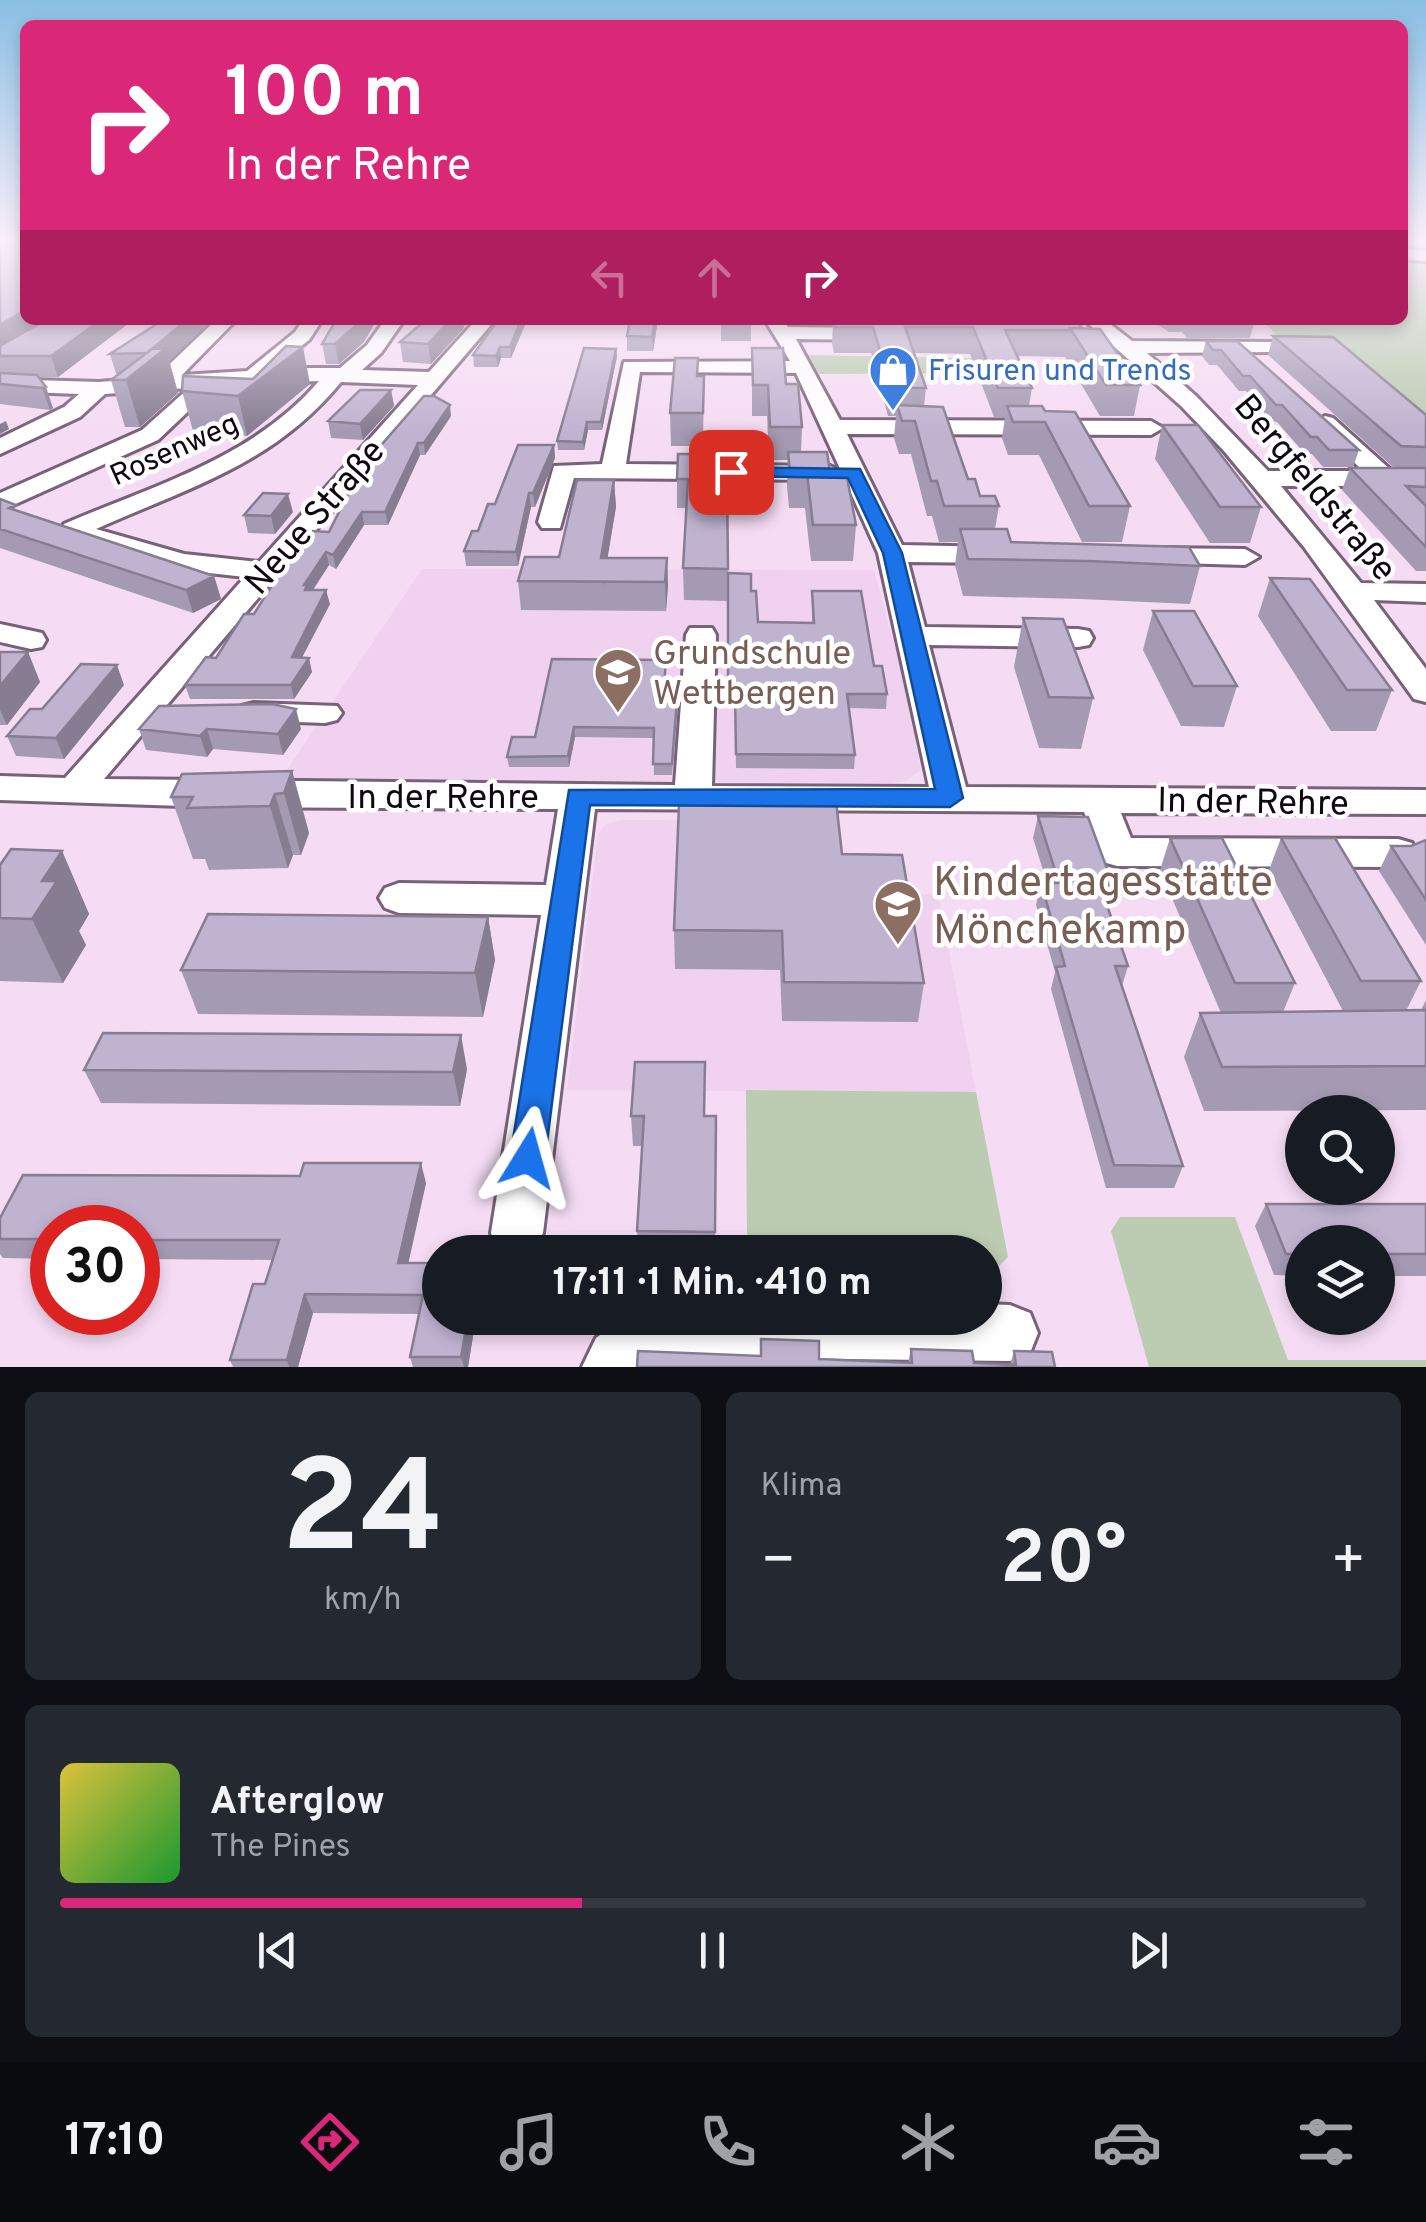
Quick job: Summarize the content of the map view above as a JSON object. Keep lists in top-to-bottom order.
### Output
{
  "streets": {
    "street": [
      "Rosenweg",
      "Bergfeldstraße",
      "Neue Straße",
      "In der Rehre"
    ]
  },
  "crossings": [
    ["Neue Straße", "In der Rehre"]
  ],
  "places": {
    "shop": ["Frisuren und Trends"],
    "school or university": ["Grundschule Wettbergen", "Kindertagesstätte Mönchekamp"]
  },
  "page": {
    "turn": ["100 m", "In der Rehre"],
    "limit": "30",
    "trip": "17:11 · 1 Min. · 410 m",
    "tile": [
      ["24", "km/h"],
      "Klima"
    ],
    "heat": ["−", "20°", "+"],
    "song": ["Afterglow", "The Pines"],
    "tabs": "17:10"
  }
}
